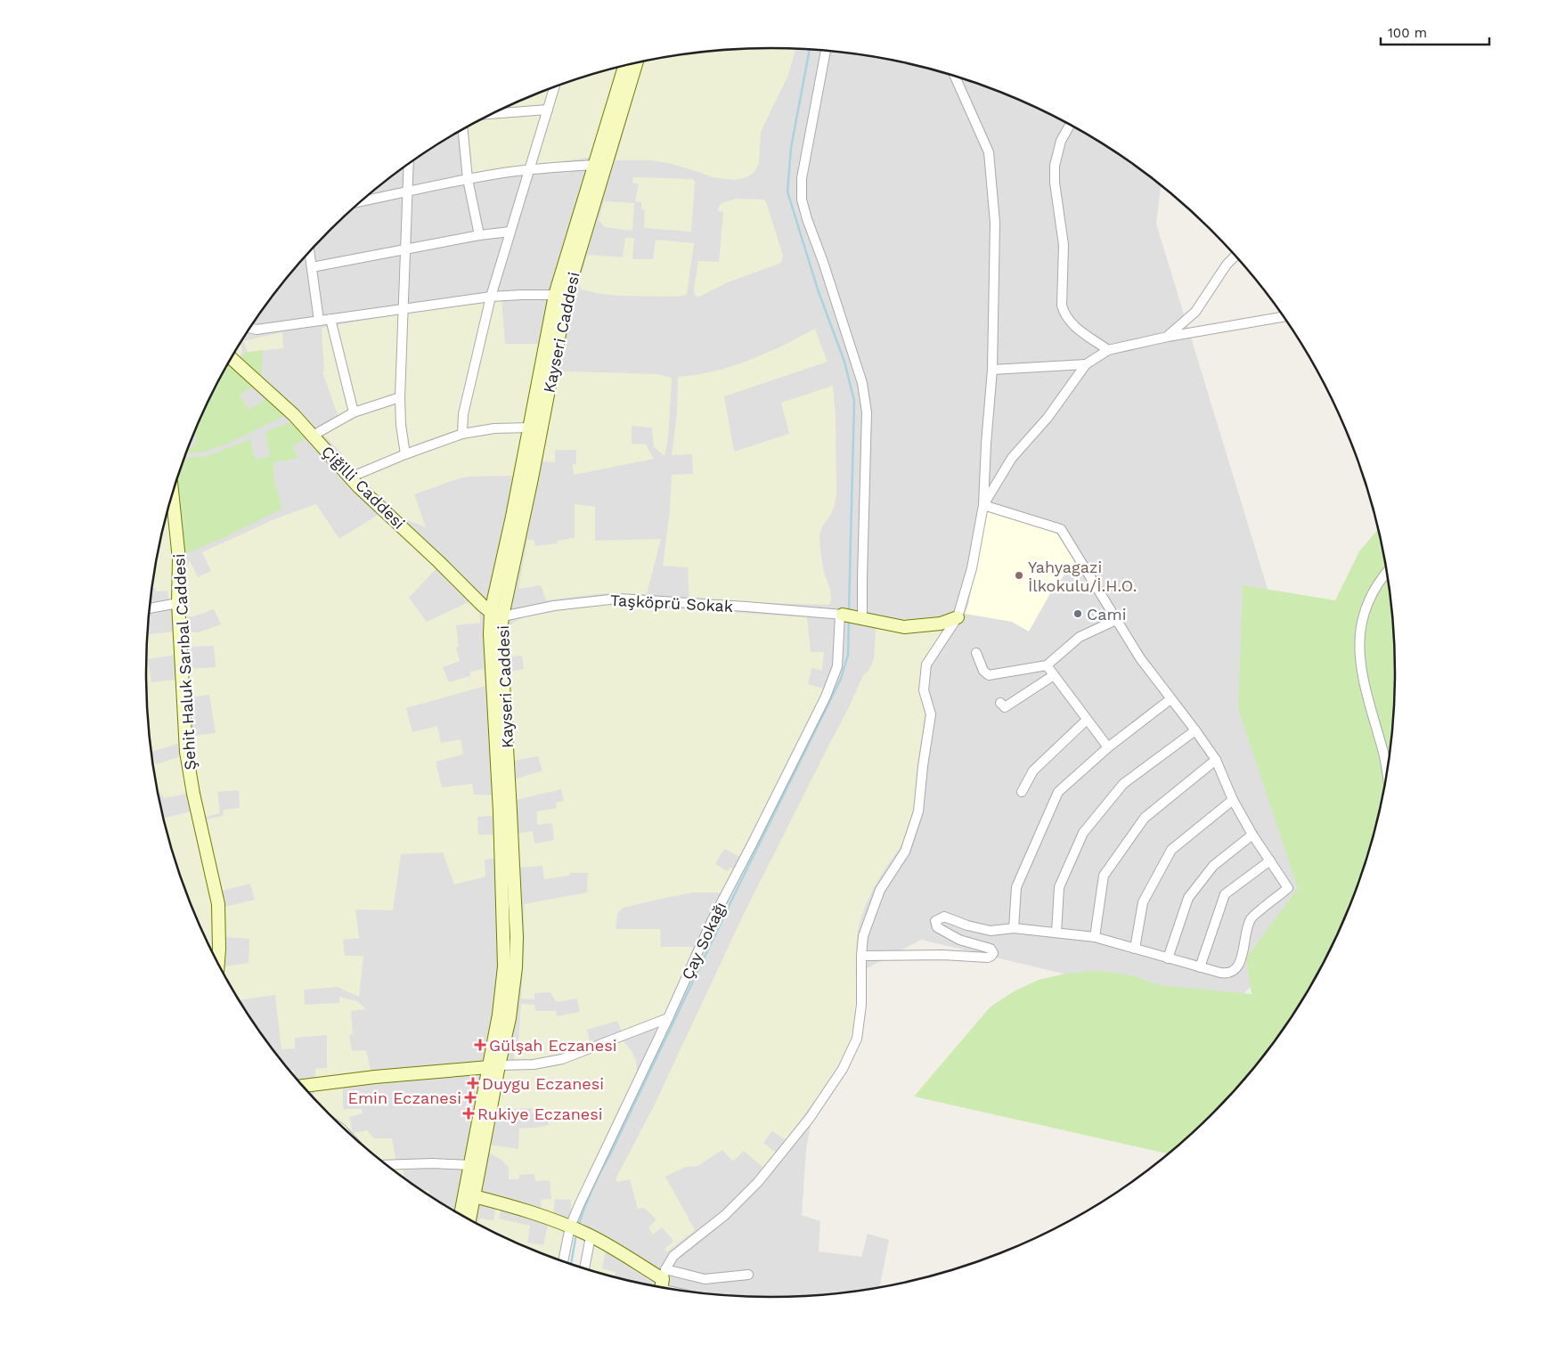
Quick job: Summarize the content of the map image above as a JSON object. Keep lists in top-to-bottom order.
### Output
{
  "streets": {
    "main road": ["Kayseri Caddesi", "Çiğilli Caddesi", "Şehit Haluk Sarıbal Caddesi"],
    "street": ["Taşköprü Sokak", "Çay Sokağı"]
  },
  "crossings": [
    ["Kayseri Caddesi", "Çiğilli Caddesi"],
    ["Kayseri Caddesi", "Taşköprü Sokak"],
    ["Çiğilli Caddesi", "Taşköprü Sokak"],
    ["Taşköprü Sokak", "Çay Sokağı"]
  ],
  "places": {
    "other": ["Yahyagazi İlkokulu/İ.H.O.", "Cami"],
    "health": [
      "Gülşah Eczanesi",
      "Duygu Eczanesi",
      "Emin Eczanesi",
      "Rukiye Eczanesi"
    ]
  },
  "scale_bar": "100 m"
}
